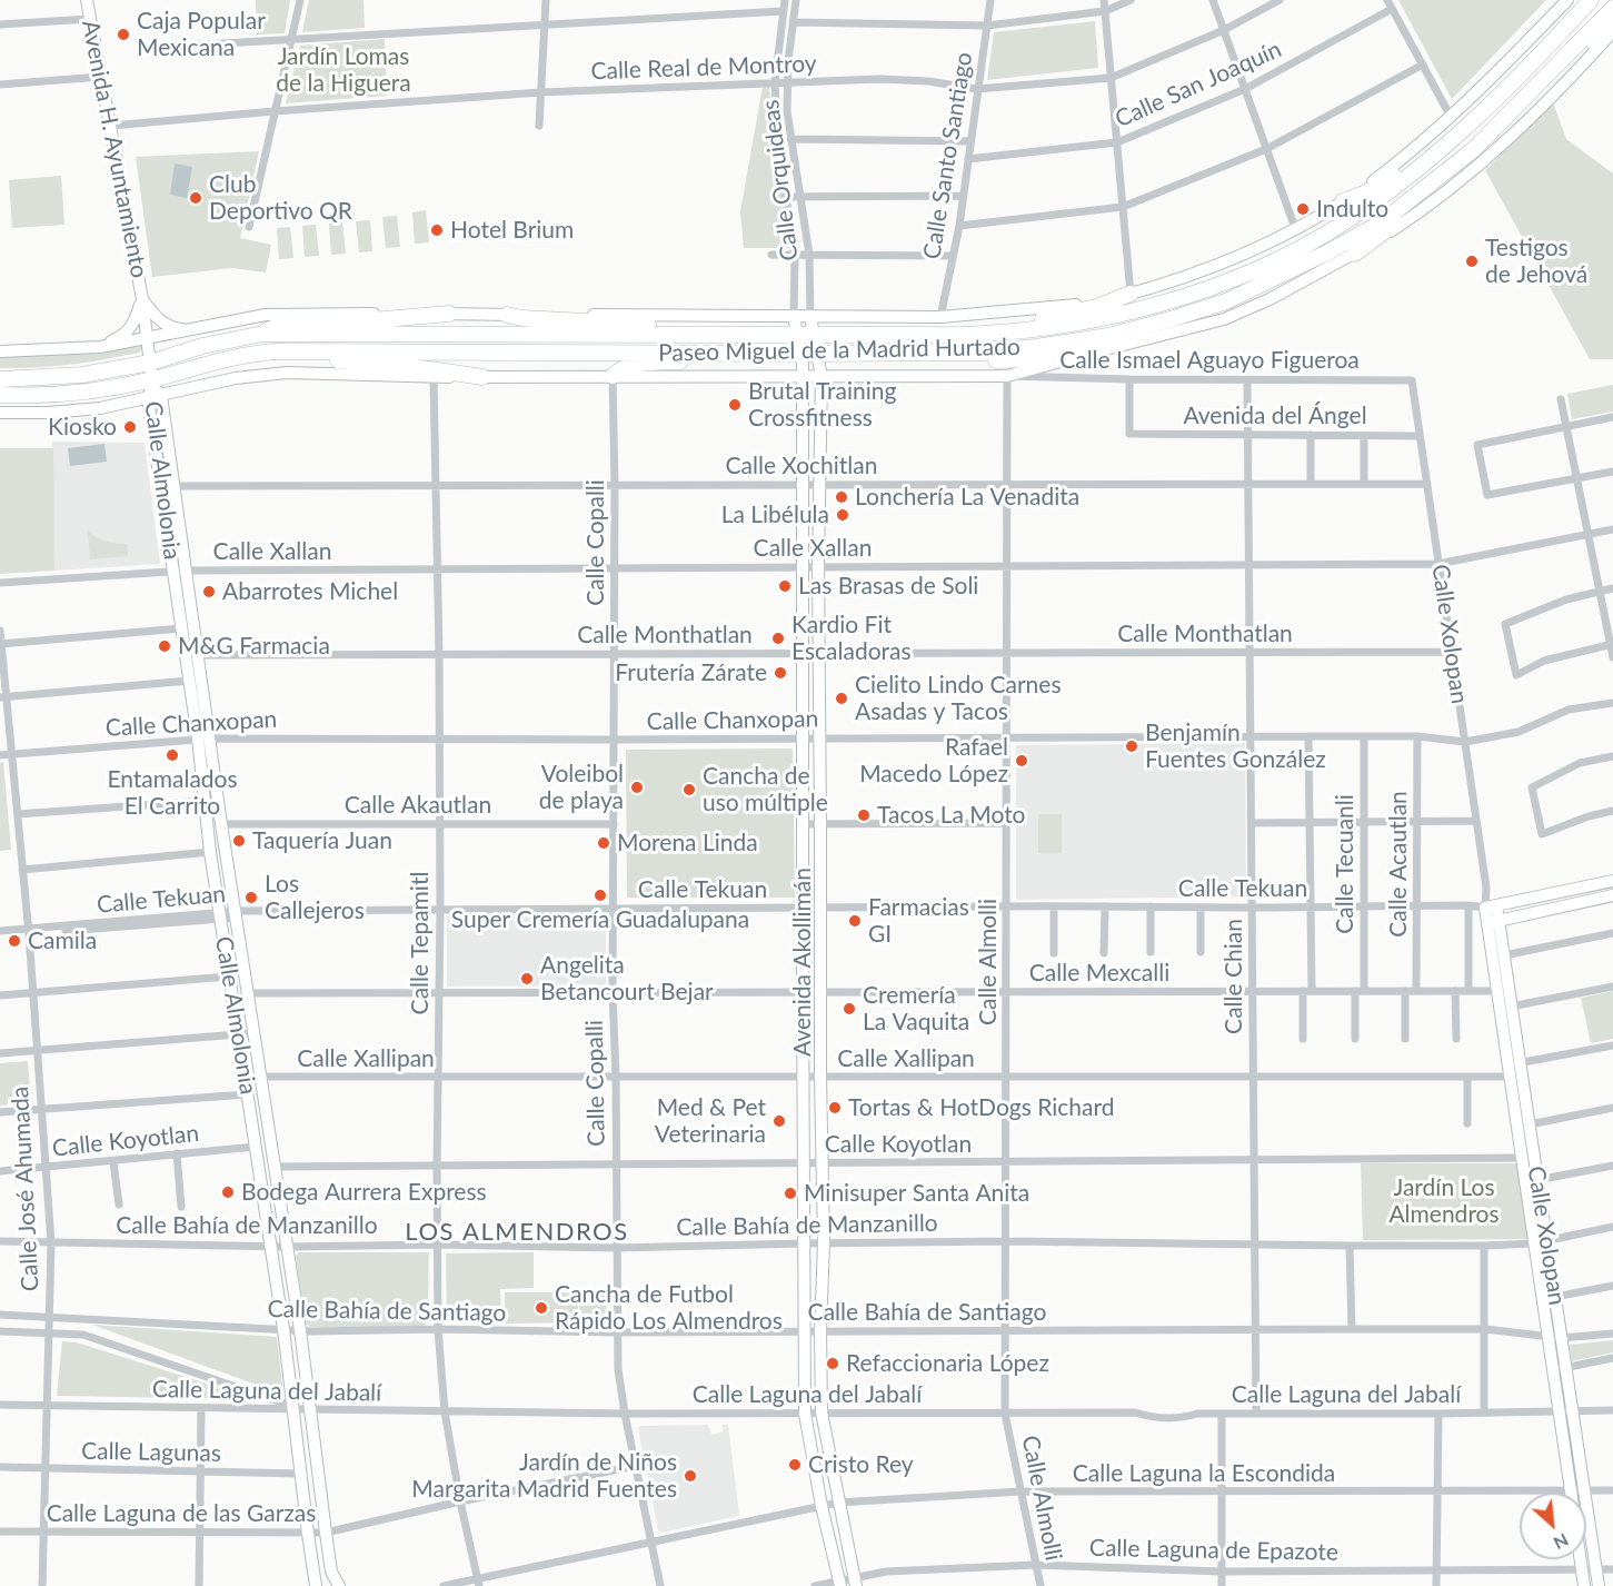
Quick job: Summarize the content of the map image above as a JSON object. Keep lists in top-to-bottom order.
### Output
{
  "streets": {
    "highway": ["Paseo Miguel de la Madrid Hurtado"],
    "street": [
      "Calle Real de Montroy",
      "Calle San Joaquín",
      "Avenida H. Ayuntamiento",
      "Calle Santo Santiago",
      "Calle Orquideas",
      "Calle Ismael Aguayo Figueroa",
      "Avenida del Ángel",
      "Calle Xochitlan",
      "Calle Almolonia",
      "Calle Copalli",
      "Calle Xallan",
      "Calle Monthatlan",
      "Calle Xolopan",
      "Calle Chanxopan",
      "Calle Akautlan",
      "Calle Tecuanli",
      "Calle Acautlan",
      "Calle Tekuan",
      "Calle Tepamitl",
      "Avenida Akollimán",
      "Calle Almolli",
      "Calle Mexcalli",
      "Calle Chian",
      "Calle Xallipan",
      "Calle Koyotlan",
      "Calle José Ahumada",
      "Calle Bahía de Manzanillo",
      "Calle Bahía de Santiago",
      "Calle Laguna del Jabalí",
      "Calle Lagunas",
      "Calle Laguna la Escondida",
      "Calle Laguna de las Garzas",
      "Calle Laguna de Epazote"
    ]
  },
  "crossings": [
    ["Calle Real de Montroy", "Avenida H. Ayuntamiento"],
    ["Calle Real de Montroy", "Calle Santo Santiago"],
    ["Calle Real de Montroy", "Calle Orquideas"],
    ["Calle San Joaquín", "Calle Santo Santiago"],
    ["Avenida H. Ayuntamiento", "Paseo Miguel de la Madrid Hurtado"],
    ["Avenida H. Ayuntamiento", "Calle Almolonia"],
    ["Calle Orquideas", "Avenida Akollimán"],
    ["Paseo Miguel de la Madrid Hurtado", "Calle Almolonia"],
    ["Paseo Miguel de la Madrid Hurtado", "Avenida Akollimán"],
    ["Calle Ismael Aguayo Figueroa", "Avenida del Ángel"],
    ["Calle Ismael Aguayo Figueroa", "Calle Xolopan"],
    ["Calle Ismael Aguayo Figueroa", "Calle Almolli"],
    ["Calle Ismael Aguayo Figueroa", "Calle Chian"],
    ["Avenida del Ángel", "Calle Xolopan"],
    ["Avenida del Ángel", "Calle Chian"],
    ["Calle Xochitlan", "Calle Almolonia"],
    ["Calle Xochitlan", "Calle Copalli"],
    ["Calle Xochitlan", "Calle Xolopan"],
    ["Calle Xochitlan", "Calle Tepamitl"],
    ["Calle Xochitlan", "Avenida Akollimán"],
    ["Calle Xochitlan", "Calle Almolli"],
    ["Calle Xochitlan", "Calle Chian"],
    ["Calle Almolonia", "Calle Xallan"],
    ["Calle Almolonia", "Calle Monthatlan"],
    ["Calle Almolonia", "Calle Chanxopan"],
    ["Calle Almolonia", "Calle Akautlan"],
    ["Calle Almolonia", "Calle Tekuan"],
    ["Calle Almolonia", "Calle Mexcalli"],
    ["Calle Almolonia", "Calle Xallipan"],
    ["Calle Almolonia", "Calle Koyotlan"],
    ["Calle Almolonia", "Calle Bahía de Manzanillo"],
    ["Calle Almolonia", "Calle Bahía de Santiago"],
    ["Calle Almolonia", "Calle Laguna del Jabalí"],
    ["Calle Almolonia", "Calle Lagunas"],
    ["Calle Almolonia", "Calle Laguna de las Garzas"],
    ["Calle Copalli", "Calle Xallan"],
    ["Calle Copalli", "Calle Monthatlan"],
    ["Calle Copalli", "Calle Chanxopan"],
    ["Calle Copalli", "Calle Akautlan"],
    ["Calle Copalli", "Calle Tekuan"],
    ["Calle Copalli", "Calle Mexcalli"],
    ["Calle Copalli", "Calle Xallipan"],
    ["Calle Copalli", "Calle Koyotlan"],
    ["Calle Copalli", "Calle Bahía de Manzanillo"],
    ["Calle Copalli", "Calle Bahía de Santiago"],
    ["Calle Copalli", "Calle Laguna del Jabalí"],
    ["Calle Copalli", "Calle Laguna la Escondida"],
    ["Calle Copalli", "Calle Laguna de las Garzas"],
    ["Calle Xallan", "Calle Xolopan"],
    ["Calle Xallan", "Calle Tepamitl"],
    ["Calle Xallan", "Avenida Akollimán"],
    ["Calle Xallan", "Calle Almolli"],
    ["Calle Xallan", "Calle Chian"],
    ["Calle Monthatlan", "Calle Xolopan"],
    ["Calle Monthatlan", "Calle Tepamitl"],
    ["Calle Monthatlan", "Avenida Akollimán"],
    ["Calle Monthatlan", "Calle Almolli"],
    ["Calle Monthatlan", "Calle Chian"],
    ["Calle Xolopan", "Calle Chanxopan"],
    ["Calle Xolopan", "Calle Tekuan"],
    ["Calle Xolopan", "Calle Mexcalli"],
    ["Calle Xolopan", "Calle Xallipan"],
    ["Calle Xolopan", "Calle Koyotlan"],
    ["Calle Xolopan", "Calle Bahía de Manzanillo"],
    ["Calle Xolopan", "Calle Bahía de Santiago"],
    ["Calle Xolopan", "Calle Laguna del Jabalí"],
    ["Calle Xolopan", "Calle Laguna la Escondida"],
    ["Calle Xolopan", "Calle Laguna de Epazote"],
    ["Calle Chanxopan", "Calle Tecuanli"],
    ["Calle Chanxopan", "Calle Acautlan"],
    ["Calle Chanxopan", "Calle Tepamitl"],
    ["Calle Chanxopan", "Avenida Akollimán"],
    ["Calle Chanxopan", "Calle Almolli"],
    ["Calle Chanxopan", "Calle Chian"],
    ["Calle Chanxopan", "Calle José Ahumada"],
    ["Calle Akautlan", "Calle Tepamitl"],
    ["Calle Tecuanli", "Calle Tekuan"],
    ["Calle Tecuanli", "Calle Mexcalli"],
    ["Calle Acautlan", "Calle Tekuan"],
    ["Calle Acautlan", "Calle Mexcalli"],
    ["Calle Tekuan", "Calle Tepamitl"],
    ["Calle Tekuan", "Avenida Akollimán"],
    ["Calle Tekuan", "Calle Almolli"],
    ["Calle Tekuan", "Calle Chian"],
    ["Calle Tekuan", "Calle José Ahumada"],
    ["Calle Tepamitl", "Calle Mexcalli"],
    ["Calle Tepamitl", "Calle Xallipan"],
    ["Calle Tepamitl", "Calle Koyotlan"],
    ["Calle Tepamitl", "Calle Bahía de Manzanillo"],
    ["Calle Tepamitl", "Calle Bahía de Santiago"],
    ["Calle Tepamitl", "Calle Laguna del Jabalí"],
    ["Calle Tepamitl", "Calle Laguna la Escondida"],
    ["Calle Tepamitl", "Calle Laguna de las Garzas"],
    ["Avenida Akollimán", "Calle Mexcalli"],
    ["Avenida Akollimán", "Calle Xallipan"],
    ["Avenida Akollimán", "Calle Koyotlan"],
    ["Avenida Akollimán", "Calle Bahía de Manzanillo"],
    ["Avenida Akollimán", "Calle Bahía de Santiago"],
    ["Avenida Akollimán", "Calle Laguna del Jabalí"],
    ["Avenida Akollimán", "Calle Laguna la Escondida"],
    ["Avenida Akollimán", "Calle Laguna de Epazote"],
    ["Calle Almolli", "Calle Mexcalli"],
    ["Calle Almolli", "Calle Xallipan"],
    ["Calle Almolli", "Calle Koyotlan"],
    ["Calle Almolli", "Calle Bahía de Manzanillo"],
    ["Calle Almolli", "Calle Bahía de Santiago"],
    ["Calle Almolli", "Calle Laguna del Jabalí"],
    ["Calle Almolli", "Calle Laguna la Escondida"],
    ["Calle Almolli", "Calle Laguna de Epazote"],
    ["Calle Mexcalli", "Calle Chian"],
    ["Calle Chian", "Calle Xallipan"],
    ["Calle Chian", "Calle Koyotlan"],
    ["Calle Chian", "Calle Bahía de Manzanillo"],
    ["Calle Chian", "Calle Bahía de Santiago"],
    ["Calle Chian", "Calle Laguna del Jabalí"],
    ["Calle Koyotlan", "Calle José Ahumada"],
    ["Calle José Ahumada", "Calle Bahía de Manzanillo"],
    ["Calle José Ahumada", "Calle Bahía de Santiago"],
    ["Calle José Ahumada", "Calle Laguna del Jabalí"],
    ["Calle José Ahumada", "Calle Lagunas"],
    ["Calle José Ahumada", "Calle Laguna de las Garzas"]
  ],
  "districts": ["LOS ALMENDROS"],
  "parks": ["Jardín Lomas de la Higuera", "Jardín Los Almendros"],
  "places": [
    "Caja Popular Mexicana",
    "Club Deportivo QR",
    "Indulto",
    "Hotel Brium",
    "Testigos de Jehová",
    "Brutal Training Crossfitness",
    "Kiosko",
    "Lonchería La Venadita",
    "La Libélula",
    "Las Brasas de Soli",
    "Abarrotes Michel",
    "Kardio Fit Escaladoras",
    "M&G Farmacia",
    "Frutería Zárate",
    "Cielito Lindo Carnes Asadas y Tacos",
    "Benjamín Fuentes González",
    "Entamalados El Carrito",
    "Rafael Macedo López",
    "Voleibol de playa",
    "Cancha de uso múltiple",
    "Tacos La Moto",
    "Taquería Juan",
    "Morena Linda",
    "Super Cremería Guadalupana",
    "Los Callejeros",
    "Farmacias GI",
    "Camila",
    "Angelita Betancourt Bejar",
    "Cremería La Vaquita",
    "Tortas & HotDogs Richard",
    "Med & Pet Veterinaria",
    "Bodega Aurrera Express",
    "Minisuper Santa Anita",
    "Cancha de Futbol Rápido Los Almendros",
    "Refaccionaria López",
    "Cristo Rey",
    "Jardín de Niños Margarita Madrid Fuentes"
  ],
  "north": "bottom right"
}
